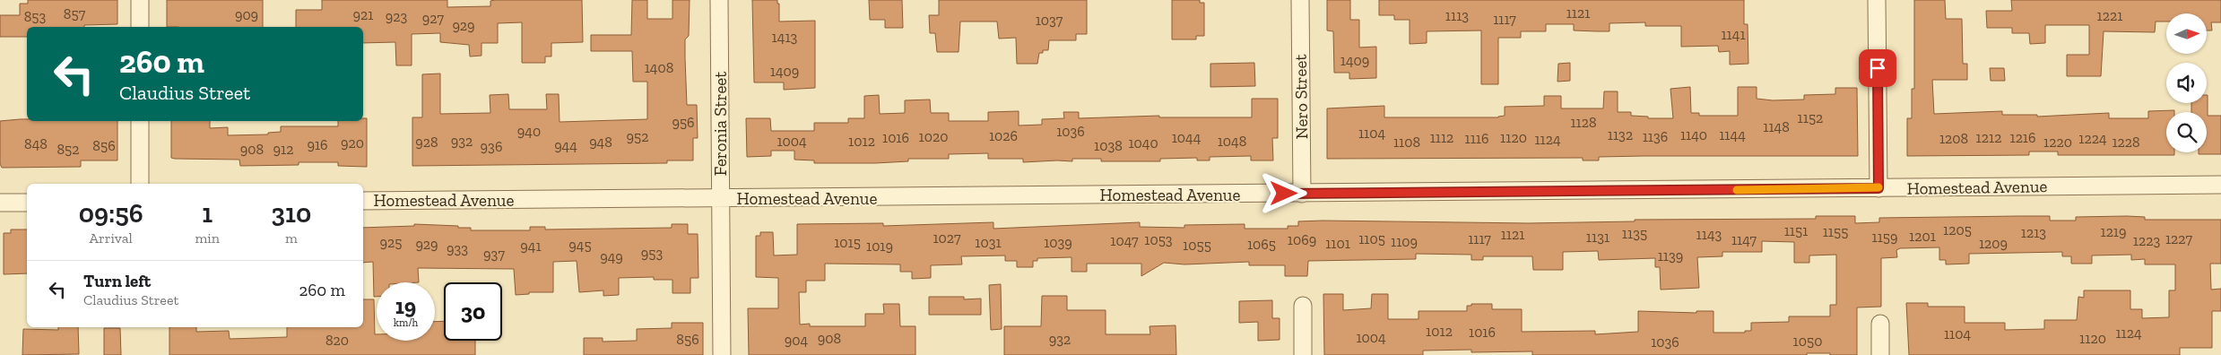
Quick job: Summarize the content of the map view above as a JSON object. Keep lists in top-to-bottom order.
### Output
{
  "streets": {
    "street": ["Nero Street", "Feronia Street", "Homestead Avenue"]
  },
  "crossings": [
    ["Nero Street", "Homestead Avenue"],
    ["Feronia Street", "Homestead Avenue"]
  ],
  "house_numbers": [
    "1121",
    "857",
    "909",
    "921",
    "1113",
    "1221",
    "853",
    "923",
    "927",
    "1117",
    "1037",
    "929",
    "1141",
    "1413",
    "1409",
    "1408",
    "1409",
    "1152",
    "956",
    "1128",
    "1148",
    "940",
    "1036",
    "1104",
    "1132",
    "1140",
    "1144",
    "1026",
    "952",
    "1020",
    "1136",
    "1016",
    "1044",
    "1112",
    "1120",
    "1212",
    "1216",
    "1116",
    "1208",
    "1224",
    "1124",
    "932",
    "1004",
    "1012",
    "1048",
    "928",
    "948",
    "1108",
    "1220",
    "1228",
    "920",
    "1040",
    "848",
    "916",
    "856",
    "944",
    "1038",
    "936",
    "852",
    "908",
    "912",
    "1205",
    "1151",
    "1155",
    "1219",
    "1213",
    "1135",
    "1121",
    "1143",
    "1201",
    "1131",
    "1159",
    "1027",
    "1105",
    "1117",
    "1227",
    "1053",
    "1069",
    "1147",
    "1047",
    "1223",
    "1109",
    "925",
    "1015",
    "1031",
    "1039",
    "1101",
    "1209",
    "929",
    "1065",
    "945",
    "1055",
    "941",
    "1019",
    "933",
    "953",
    "937",
    "1139",
    "949",
    "1012",
    "1016",
    "1124",
    "1104",
    "1004",
    "908",
    "1120",
    "856",
    "932",
    "820",
    "904",
    "1050",
    "1036"
  ],
  "north": "right",
  "page": {
    "turn": ["260 m", "Claudius Street"],
    "eta": [
      "09:56",
      "Arrival",
      "1",
      "min",
      "310",
      "m"
    ],
    "list": [
      {
        "name": "Turn left",
        "note": "Claudius Street",
        "value": "260 m"
      }
    ],
    "speed": "19 km/h",
    "limit": "30"
  }
}
